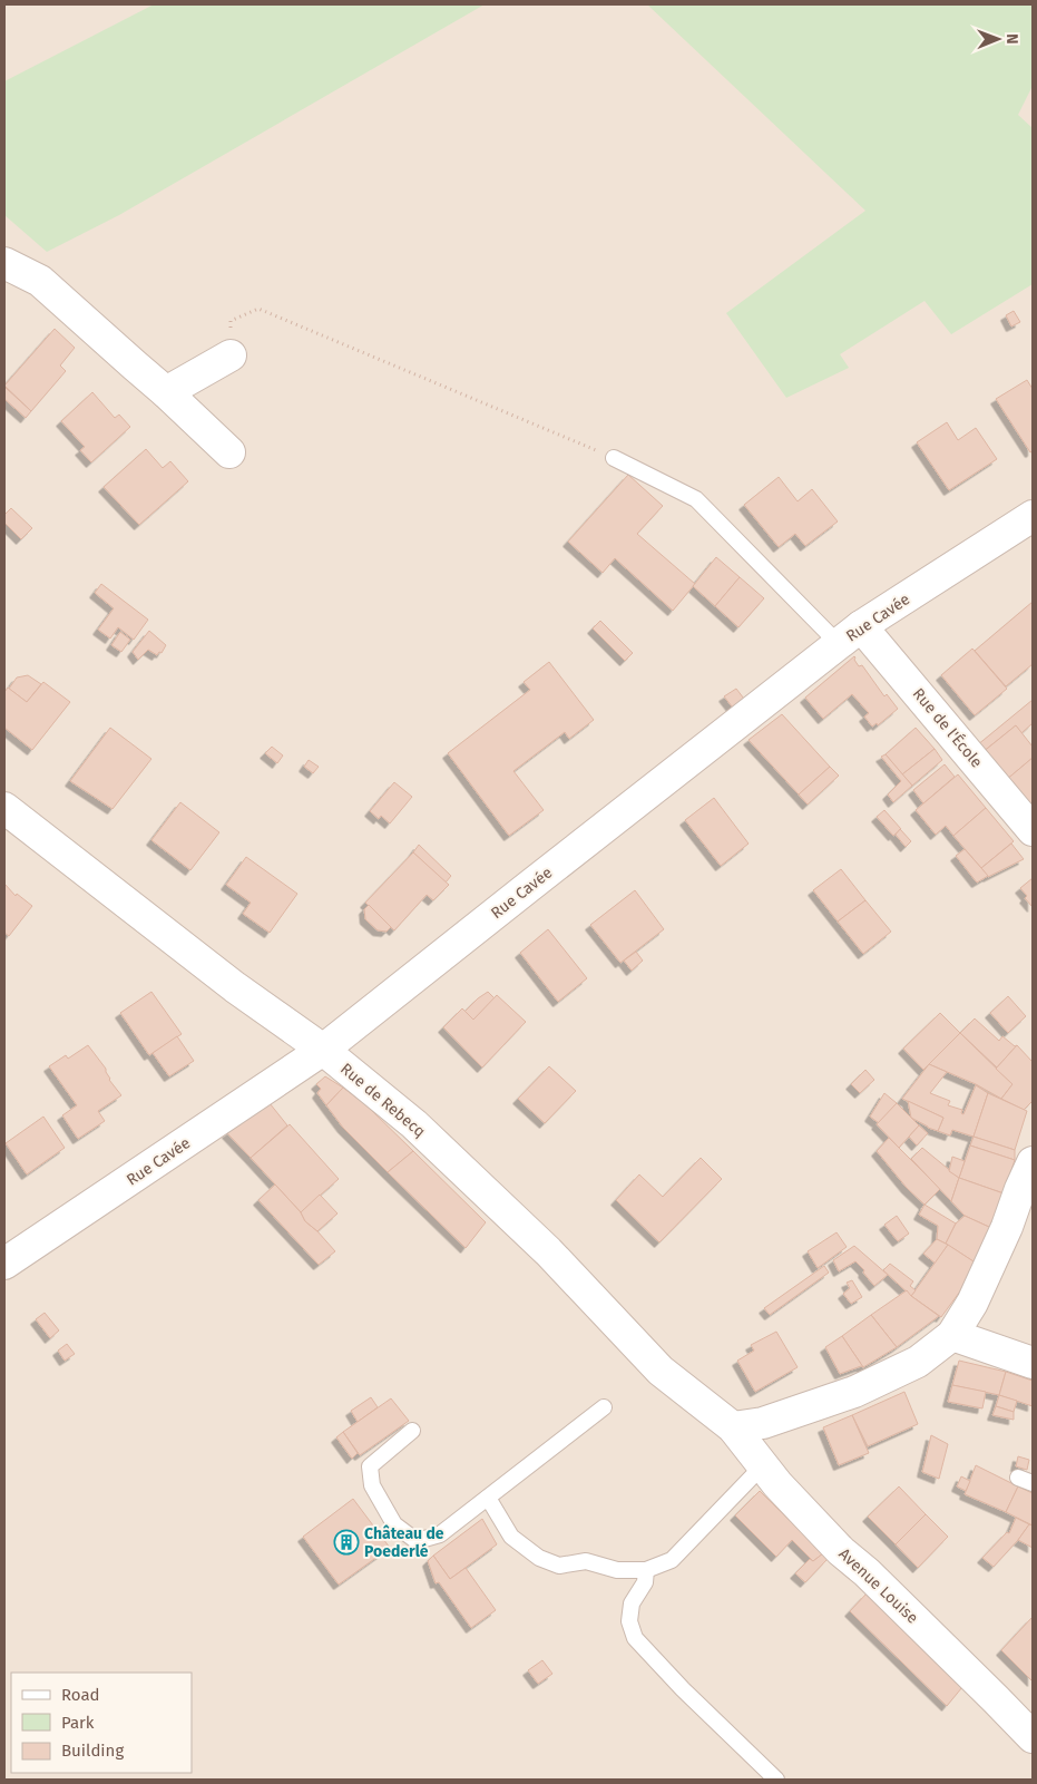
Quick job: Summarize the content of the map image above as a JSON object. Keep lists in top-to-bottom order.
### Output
{
  "streets": {
    "street": [
      "Rue Cavée",
      "Rue de l'École",
      "Rue de Rebecq",
      "Avenue Louise"
    ]
  },
  "crossings": [
    ["Rue Cavée", "Rue de l'École"],
    ["Rue Cavée", "Rue de Rebecq"],
    ["Rue de Rebecq", "Avenue Louise"]
  ],
  "places": {
    "building": ["Château de Poederlé"]
  },
  "legend": ["Road", "Park", "Building"],
  "north": "right"
}
